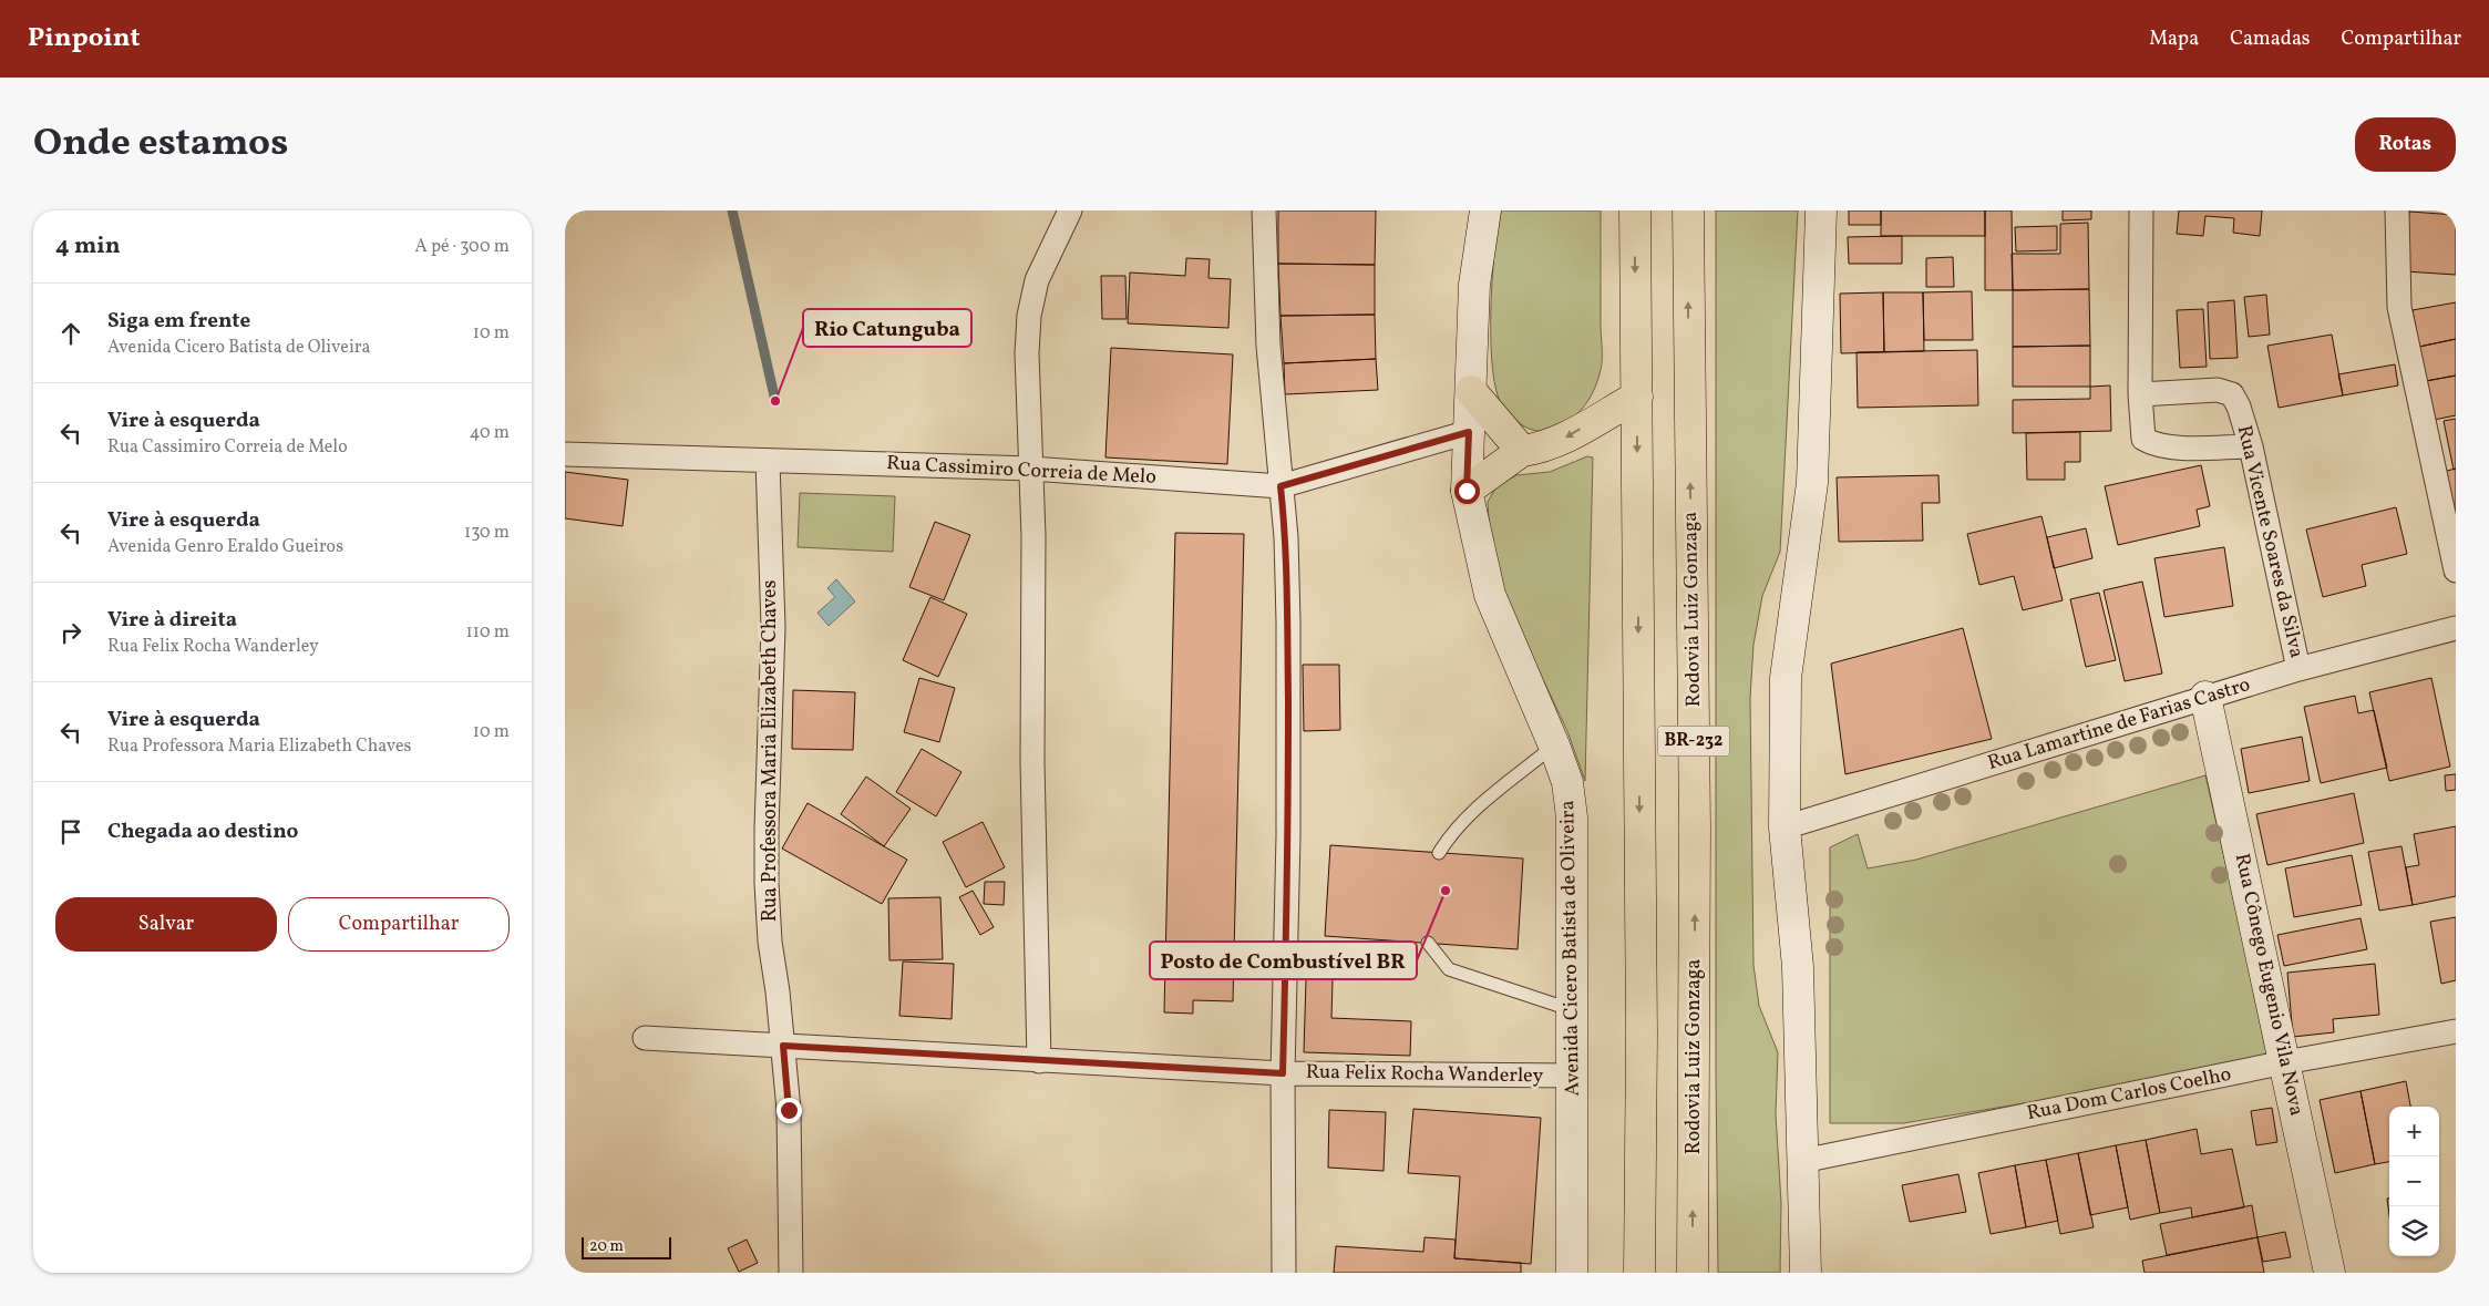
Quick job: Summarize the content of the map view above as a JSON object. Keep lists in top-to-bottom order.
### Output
{
  "streets": {
    "highway": ["Rodovia Luiz Gonzaga", "BR-232"],
    "main road": ["Avenida Cicero Batista de Oliveira", "Rua Cônego Eugenio Vila Nova"],
    "street": [
      "Rua Cassimiro Correia de Melo",
      "Rua Vicente Soares da Silva",
      "Rua Lamartine de Farias Castro",
      "Rua Professora Maria Elizabeth Chaves",
      "Rua Felix Rocha Wanderley",
      "Rua Dom Carlos Coelho"
    ]
  },
  "crossings": [
    ["Rua Cassimiro Correia de Melo", "Rua Professora Maria Elizabeth Chaves"],
    ["Rua Cassimiro Correia de Melo", "Avenida Cicero Batista de Oliveira"],
    ["Rua Vicente Soares da Silva", "Rua Lamartine de Farias Castro"],
    ["Rua Lamartine de Farias Castro", "Rua Cônego Eugenio Vila Nova"],
    ["Rua Professora Maria Elizabeth Chaves", "Rua Felix Rocha Wanderley"],
    ["Avenida Cicero Batista de Oliveira", "Rua Felix Rocha Wanderley"],
    ["Rua Cônego Eugenio Vila Nova", "Rua Dom Carlos Coelho"]
  ],
  "places": ["Rio Catunguba", "Posto de Combustível BR"],
  "scale_bar": "20 m",
  "page": {
    "header": "Pinpoint",
    "nav": ["Mapa", "Camadas", "Compartilhar"],
    "title": "Onde estamos",
    "buttons": [
      "Rotas",
      ["Salvar", "Compartilhar"]
    ],
    "heading": ["4 min", "A pé · 300 m"],
    "list": [
      ["Siga em frente", "Avenida Cicero Batista de Oliveira", "10 m"],
      ["Vire à esquerda", "Rua Cassimiro Correia de Melo", "40 m"],
      ["Vire à esquerda", "Avenida Genro Eraldo Gueiros", "130 m"],
      ["Vire à direita", "Rua Felix Rocha Wanderley", "110 m"],
      ["Vire à esquerda", "Rua Professora Maria Elizabeth Chaves", "10 m"],
      "Chegada ao destino"
    ],
    "map_buttons": ["+", "−"],
    "scale": "20 m"
  }
}
